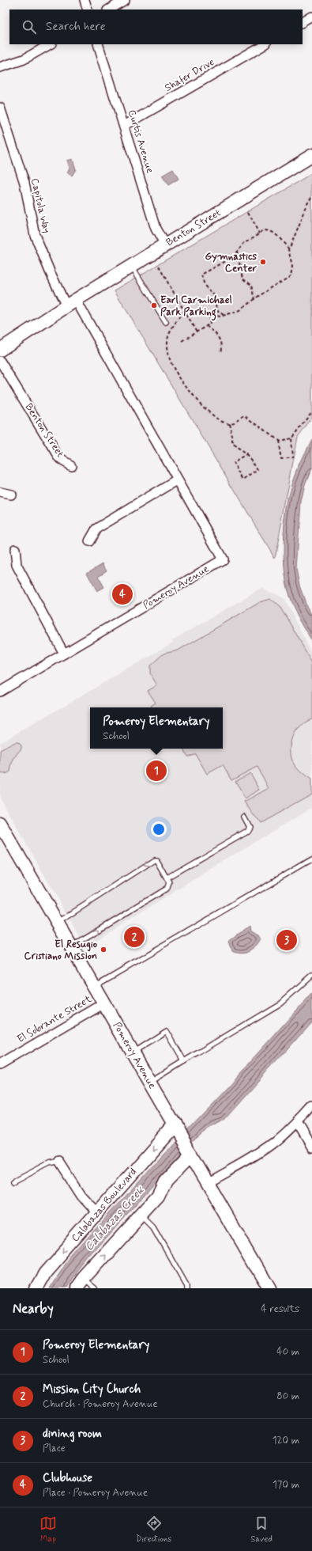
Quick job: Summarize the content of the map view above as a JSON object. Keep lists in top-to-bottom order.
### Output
{
  "streets": {
    "street": [
      "Shafer Drive",
      "Curtis Avenue",
      "Capitola Way",
      "Benton Street",
      "Pomeroy Avenue",
      "El Sobrante Street",
      "Calabazas Boulevard"
    ]
  },
  "crossings": [
    ["Shafer Drive", "Curtis Avenue"],
    ["Curtis Avenue", "Benton Street"],
    ["Capitola Way", "Benton Street"],
    ["Pomeroy Avenue", "El Sobrante Street"],
    ["Pomeroy Avenue", "Calabazas Boulevard"]
  ],
  "water": ["Calabazas Creek"],
  "places": ["Gymnastics Center", "Earl Carmichael Park Parking", "El Resugio Cristiano Mission"],
  "page": {
    "search": "Search here",
    "pins": [
      "4",
      "1",
      "2",
      "3"
    ],
    "popup": ["Pomeroy Elementary", "School"],
    "heading": ["Nearby", "4 results"],
    "list": [
      {
        "mark": "1",
        "name": "Pomeroy Elementary",
        "note": "School",
        "value": "40 m"
      },
      {
        "mark": "2",
        "name": "Mission City Church",
        "note": "Church · Pomeroy Avenue",
        "value": "80 m"
      },
      {
        "mark": "3",
        "name": "dining room",
        "note": "Place",
        "value": "120 m"
      },
      {
        "mark": "4",
        "name": "Clubhouse",
        "note": "Place · Pomeroy Avenue",
        "value": "170 m"
      }
    ],
    "nav": ["Map", "Directions", "Saved"]
  }
}
